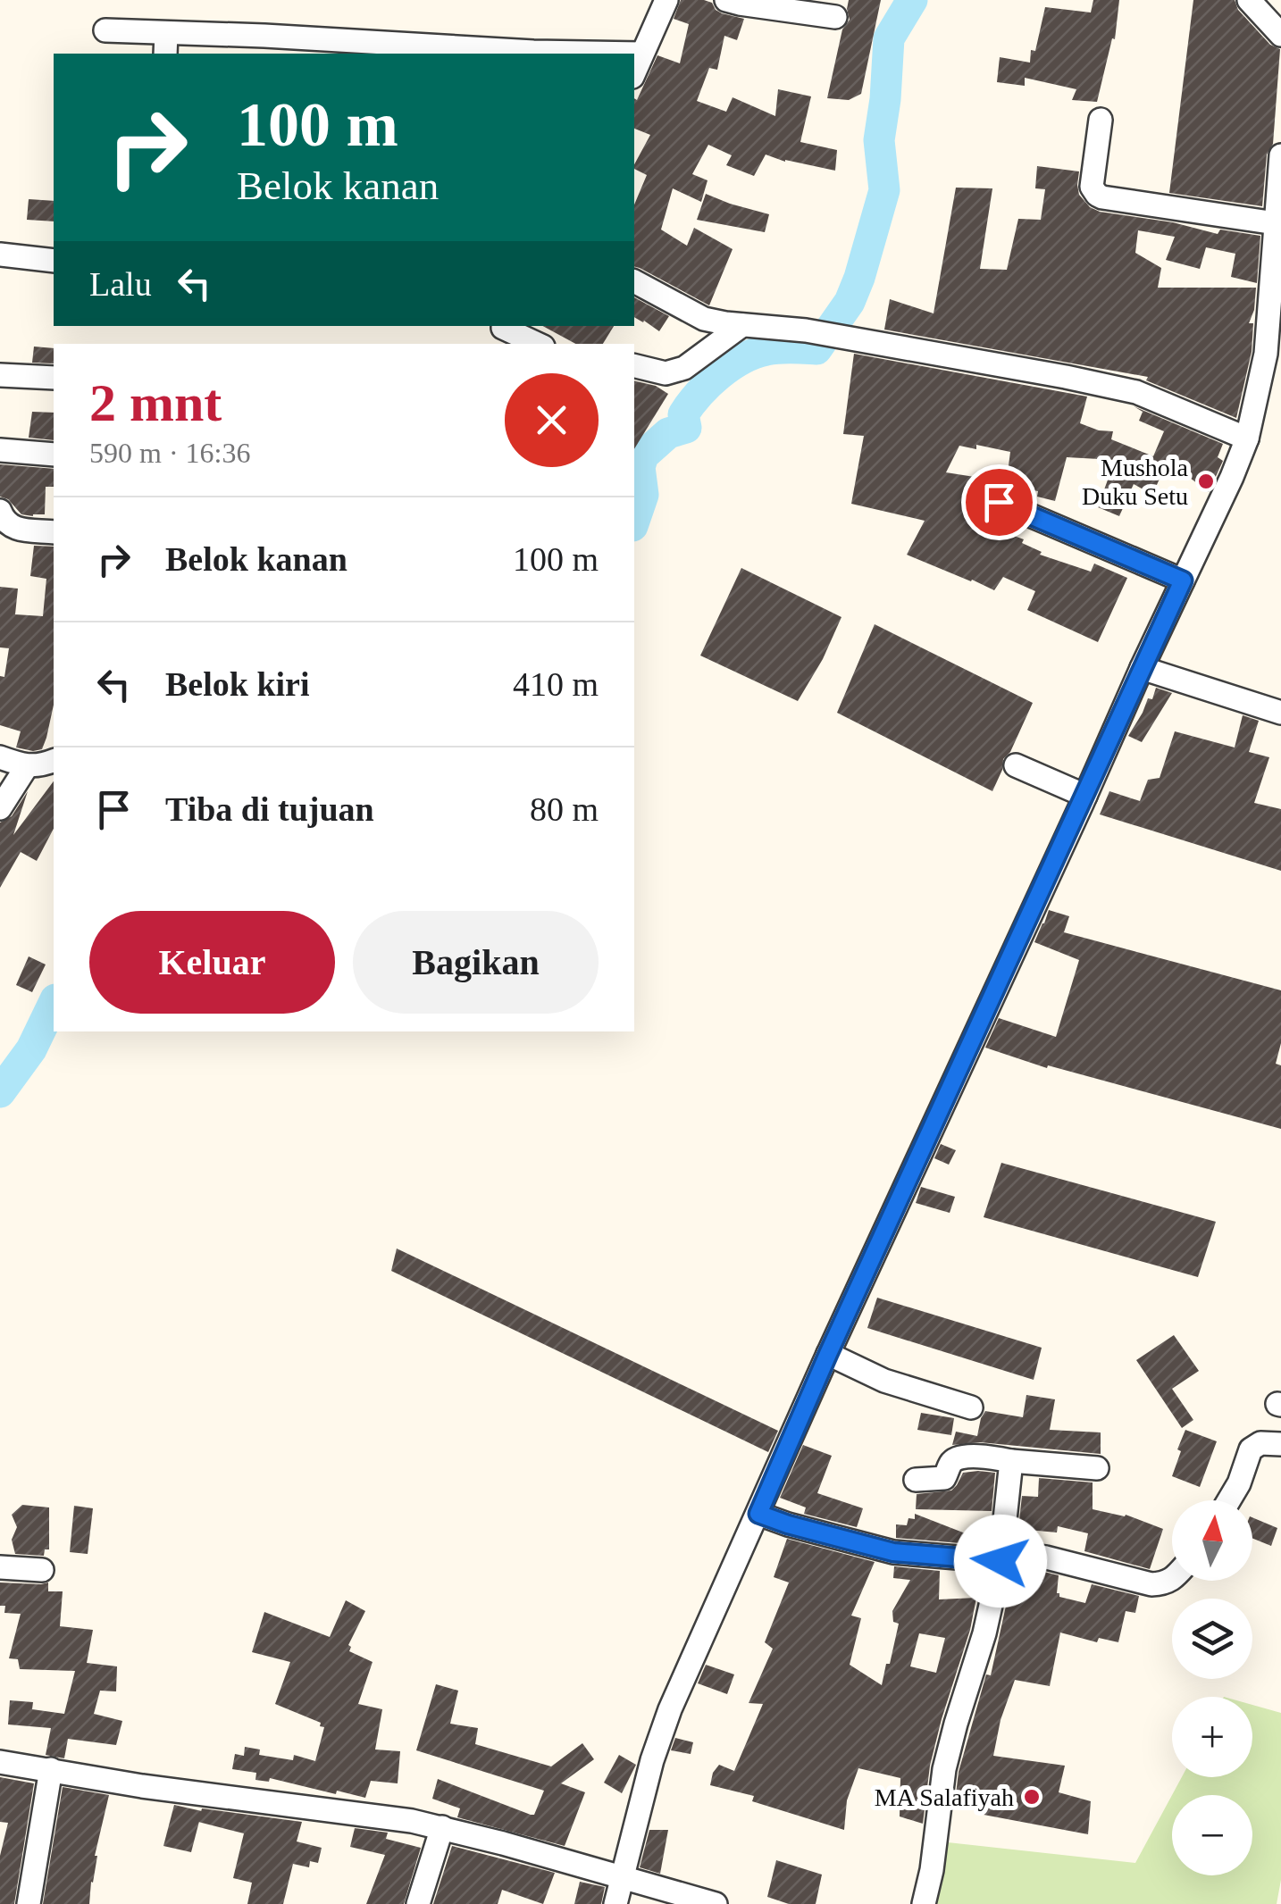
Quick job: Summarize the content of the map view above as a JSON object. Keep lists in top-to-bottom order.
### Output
{
  "places": ["Mushola Duku Setu", "MA Salafiyah"],
  "north": "top",
  "page": {
    "turn": ["100 m", "Belok kanan"],
    "then": "Lalu",
    "heading": ["2 mnt", "590 m · 16:36"],
    "list": [
      {
        "name": "Belok kanan",
        "value": "100 m"
      },
      {
        "name": "Belok kiri",
        "value": "410 m"
      },
      {
        "name": "Tiba di tujuan",
        "value": "80 m"
      }
    ],
    "buttons": ["Keluar", "Bagikan"],
    "map_buttons": ["+", "−"]
  }
}
